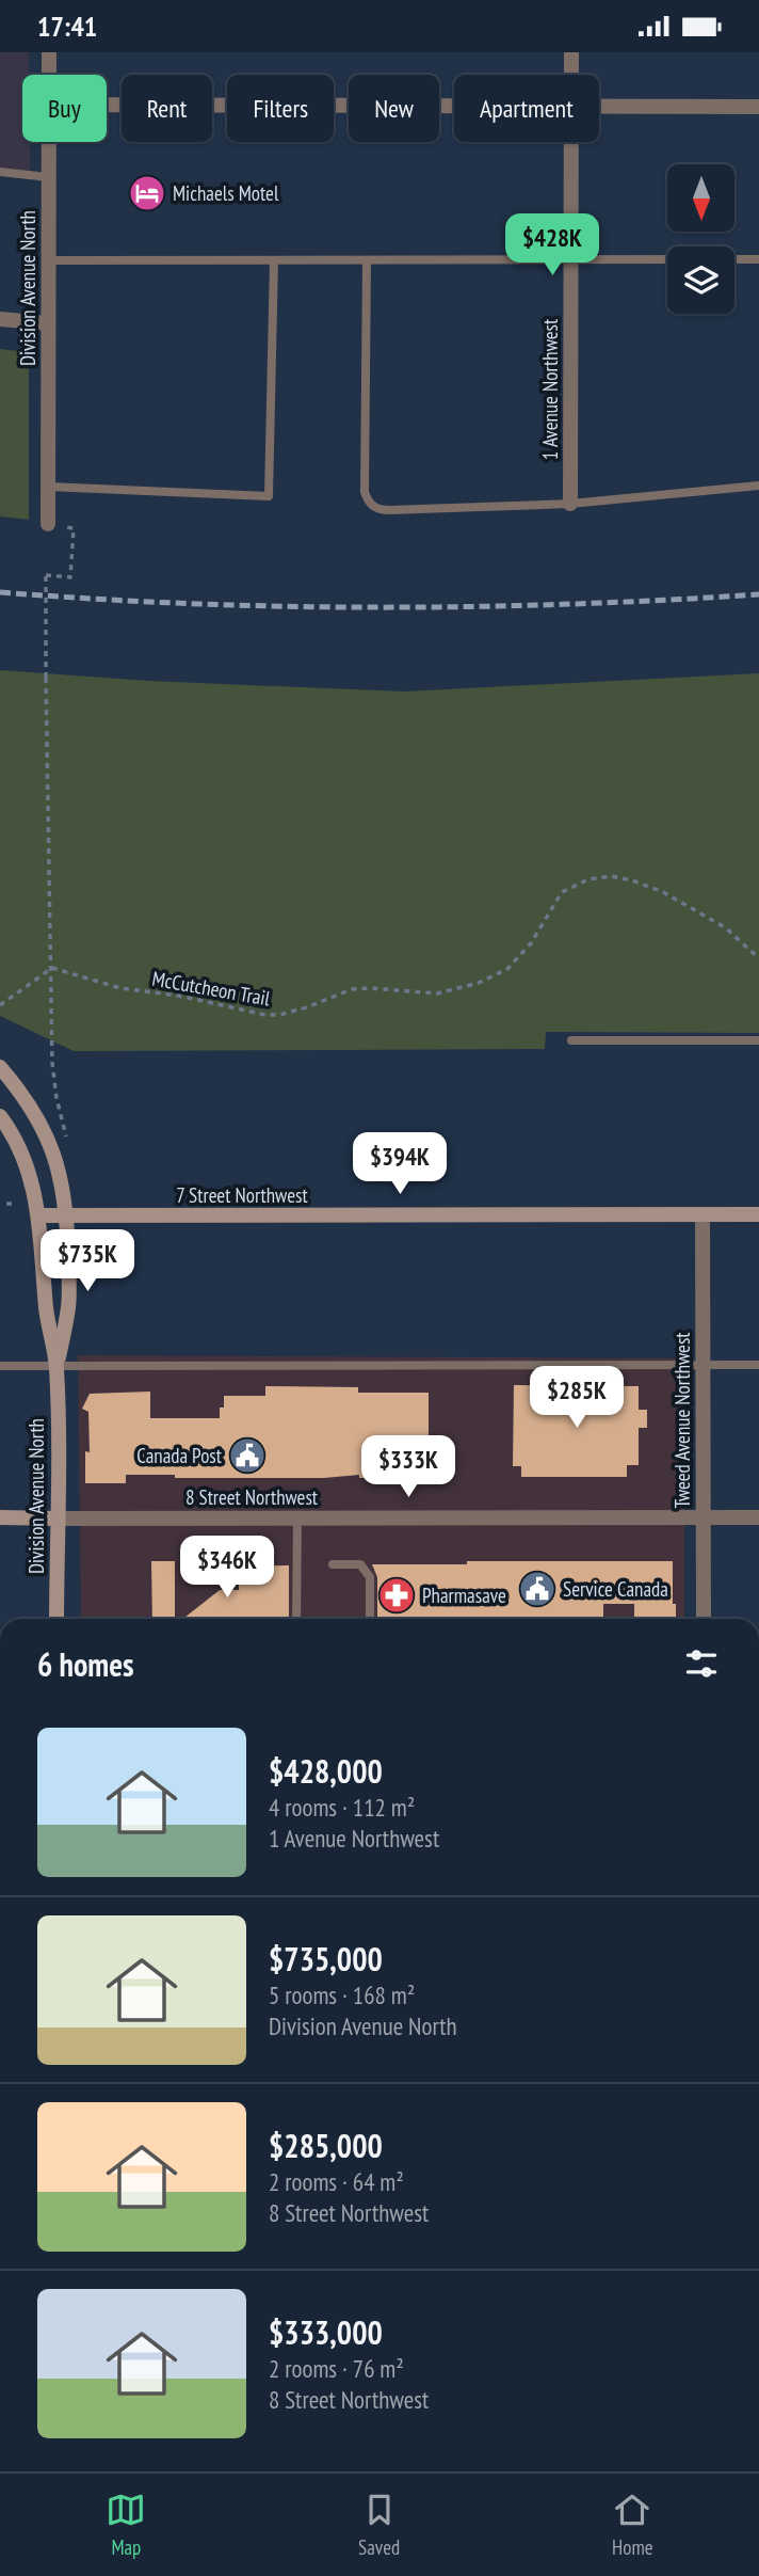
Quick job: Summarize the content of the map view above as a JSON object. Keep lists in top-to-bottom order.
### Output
{
  "streets": {
    "main road": ["Division Avenue North", "7 Street Northwest"],
    "street": ["1 Avenue Northwest", "Tweed Avenue Northwest", "8 Street Northwest"],
    "path": ["McCutcheon Trail"]
  },
  "crossings": [
    ["Division Avenue North", "7 Street Northwest"],
    ["Division Avenue North", "8 Street Northwest"],
    ["7 Street Northwest", "Tweed Avenue Northwest"],
    ["Tweed Avenue Northwest", "8 Street Northwest"]
  ],
  "places": {
    "hotel": ["Michaels Motel"],
    "public building": ["Canada Post", "Service Canada"],
    "pharmacy": ["Pharmasave"]
  },
  "north": "bottom",
  "page": {
    "status": "17:41",
    "chip": [
      "Buy",
      "Rent",
      "Filters",
      "New",
      "Apartment"
    ],
    "price": [
      "$428K",
      "$394K",
      "$735K",
      "$285K",
      "$333K",
      "$346K"
    ],
    "heading": "6 homes",
    "list": [
      {
        "name": "$428,000",
        "note": "4 rooms · 112 m² · 1 Avenue Northwest"
      },
      {
        "name": "$735,000",
        "note": "5 rooms · 168 m² · Division Avenue North"
      },
      {
        "name": "$285,000",
        "note": "2 rooms · 64 m² · 8 Street Northwest"
      },
      {
        "name": "$333,000",
        "note": "2 rooms · 76 m² · 8 Street Northwest"
      }
    ],
    "tabs": ["Map", "Saved", "Home"]
  }
}
